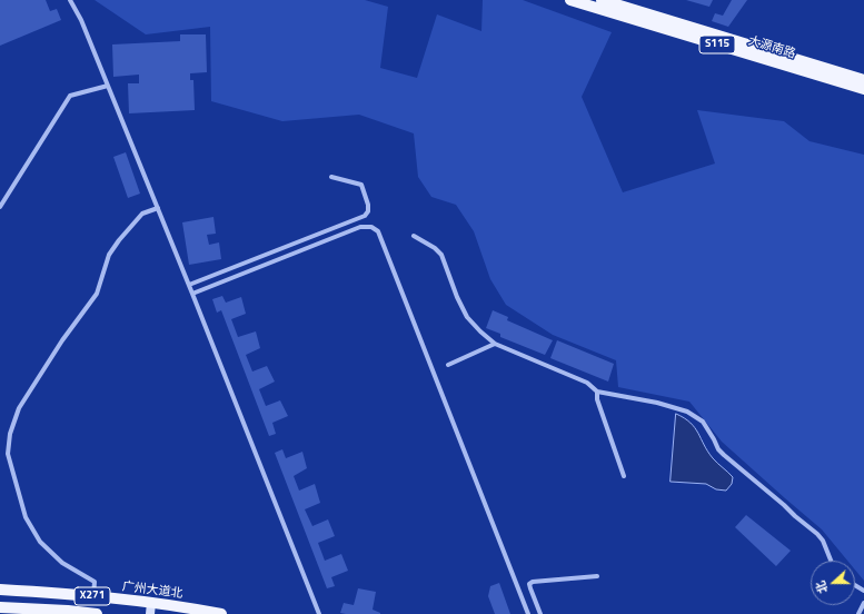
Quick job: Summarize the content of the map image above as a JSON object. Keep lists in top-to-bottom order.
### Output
{
  "streets": {
    "main road": [
      "S115",
      "大源南路",
      "广州大道北",
      "X271"
    ]
  },
  "north": "left"
}
